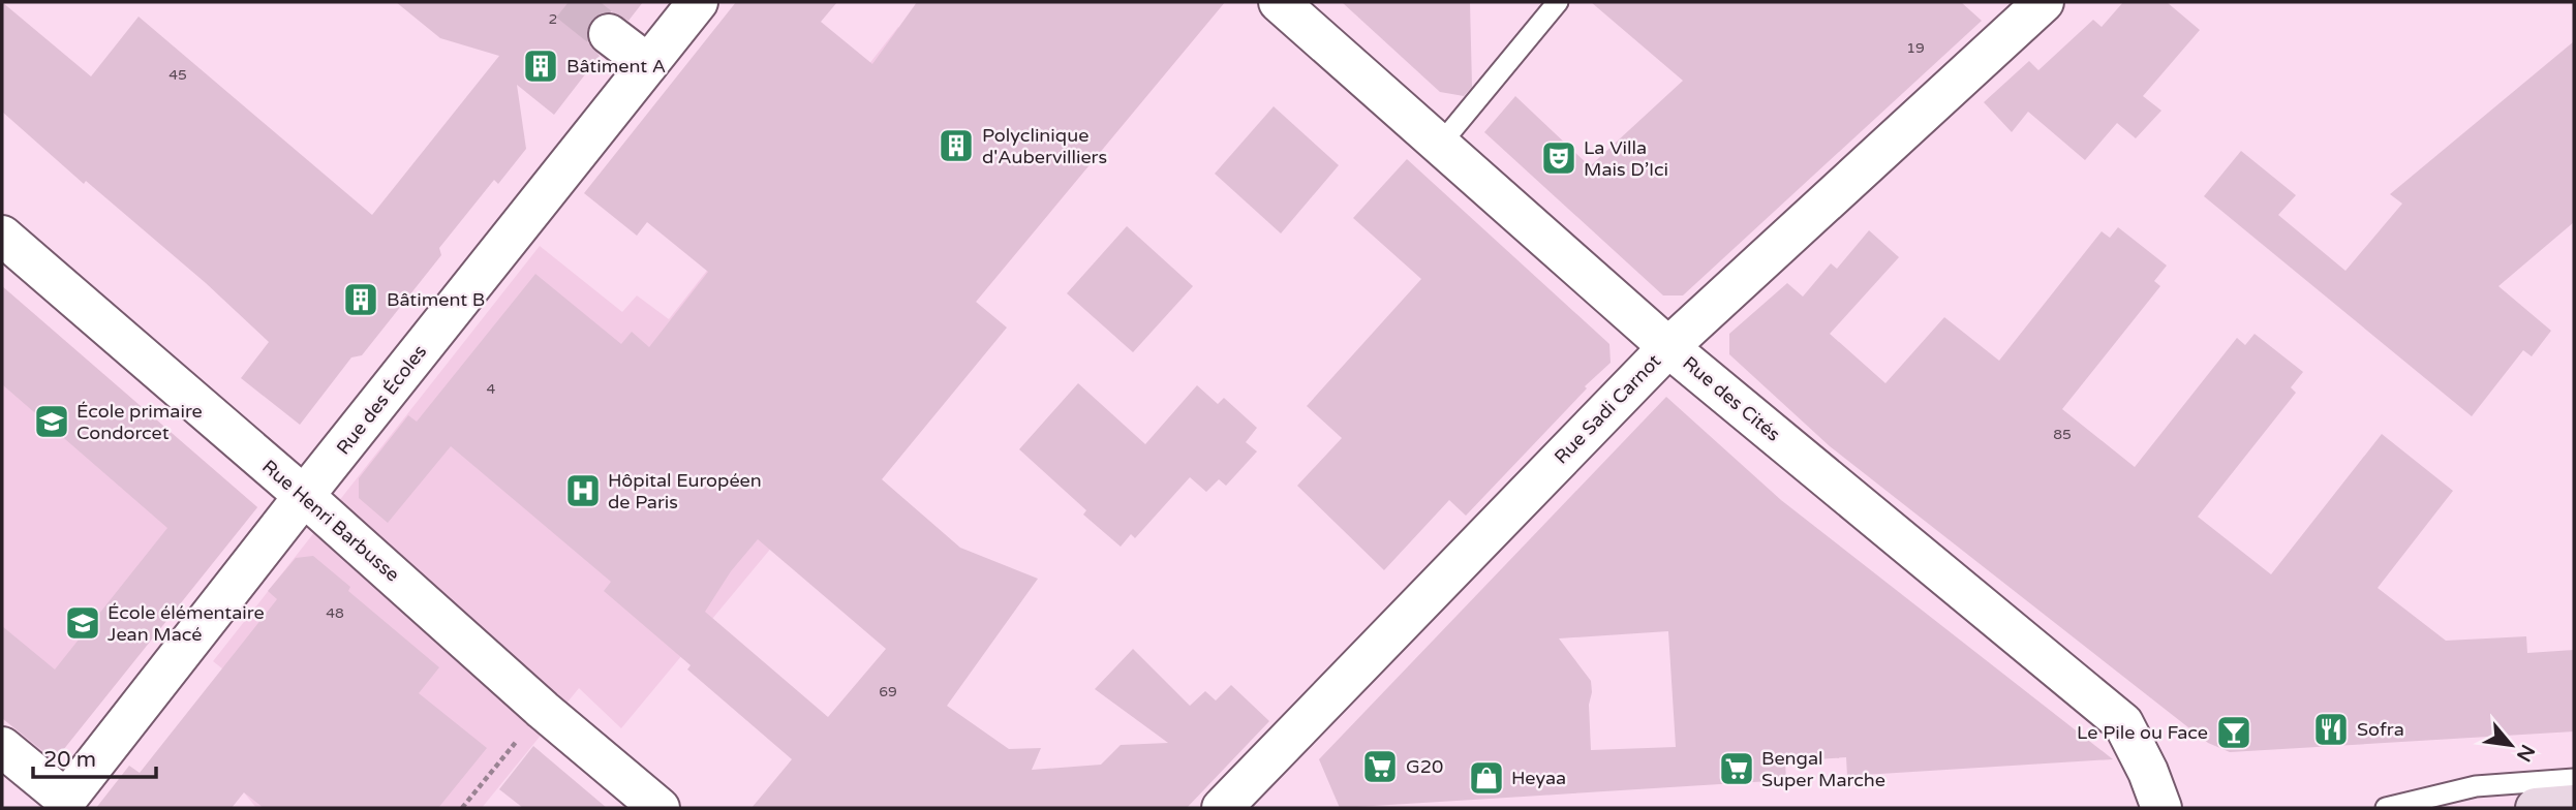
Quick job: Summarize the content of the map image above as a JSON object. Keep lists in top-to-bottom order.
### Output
{
  "streets": {
    "street": [
      "Rue des Cités",
      "Rue des Écoles",
      "Rue Sadi Carnot",
      "Rue Henri Barbusse"
    ]
  },
  "crossings": [
    ["Rue des Cités", "Rue Sadi Carnot"],
    ["Rue des Écoles", "Rue Henri Barbusse"]
  ],
  "places": {
    "building": ["Bâtiment A", "Polyclinique d'Aubervilliers", "Bâtiment B"],
    "theatre": ["La Villa Mais D’Ici"],
    "school or university": ["École primaire Condorcet", "École élémentaire Jean Macé"],
    "hospital": ["Hôpital Européen de Paris"],
    "restaurant": ["Sofra"],
    "bar": ["Le Pile ou Face"],
    "supermarket": ["G20", "Bengal Super Marche"],
    "shop": ["Heyaa"]
  },
  "house_numbers": [
    "2",
    "19",
    "45",
    "4",
    "85",
    "48",
    "69"
  ],
  "scale_bar": "20 m",
  "north": "bottom right"
}
